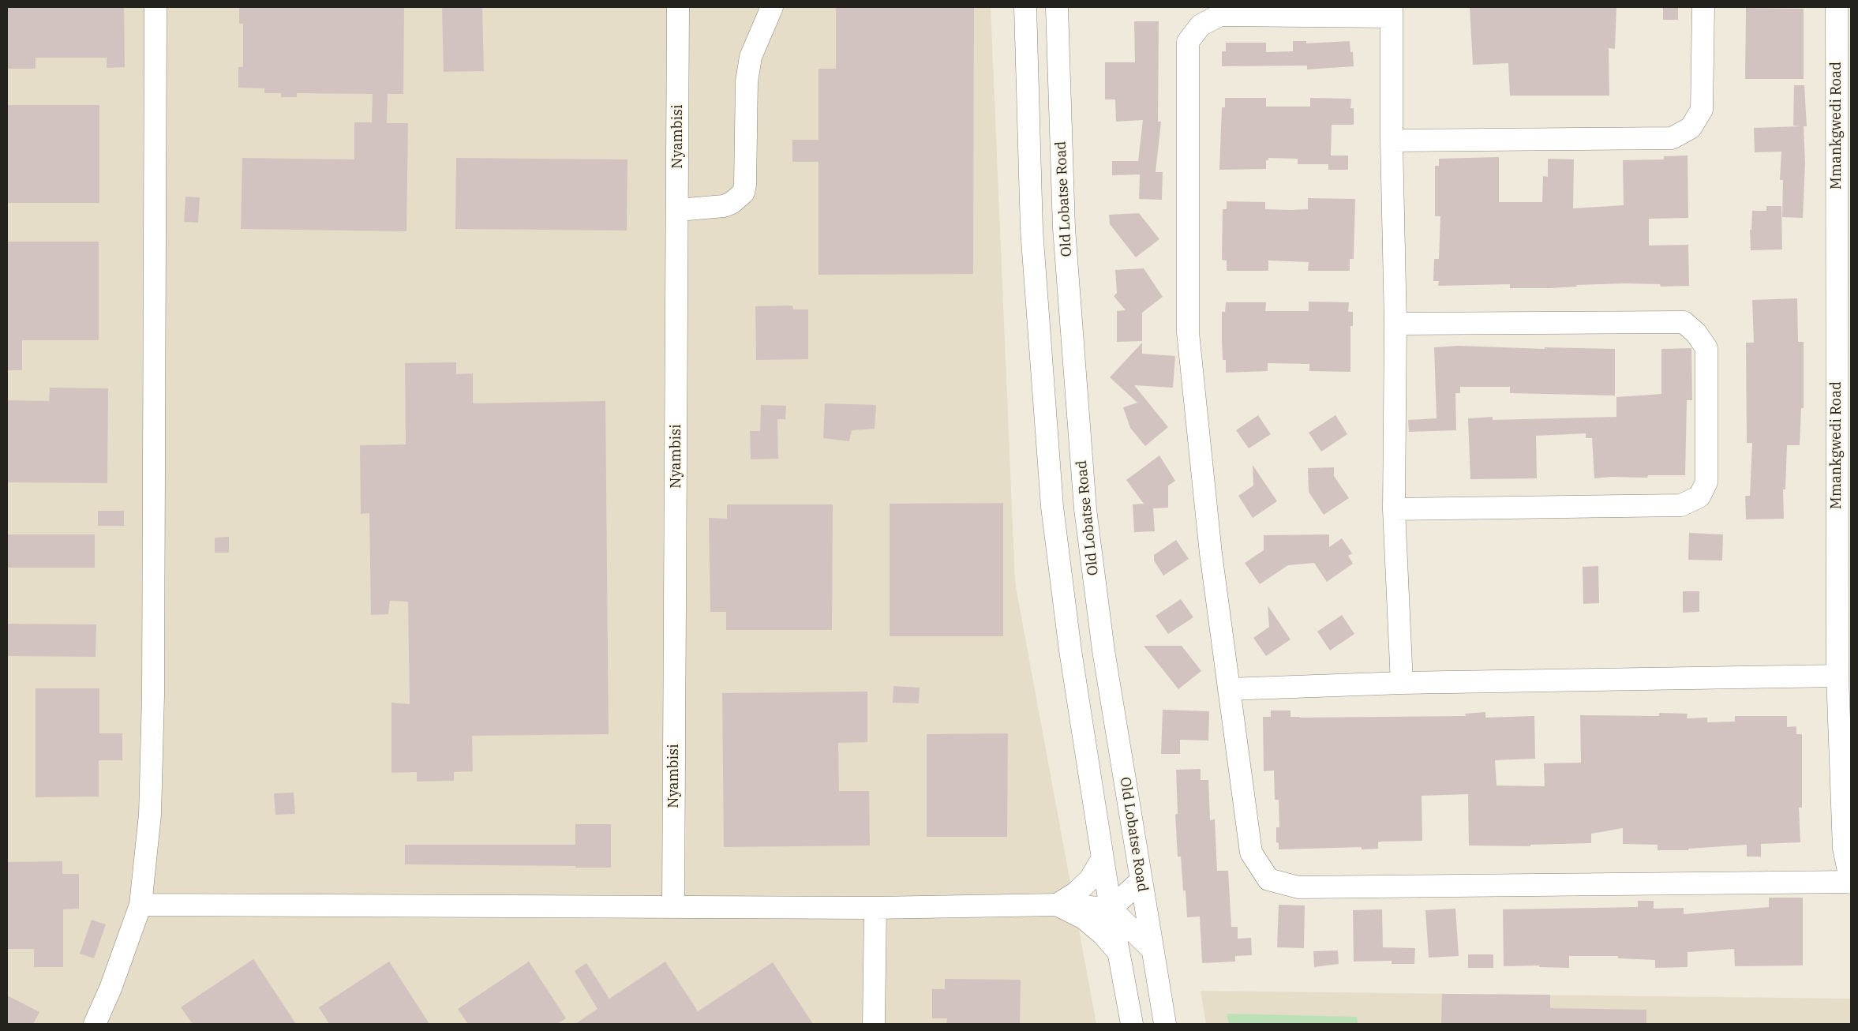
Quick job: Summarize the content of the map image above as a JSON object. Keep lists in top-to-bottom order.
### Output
{
  "streets": {
    "street": ["Mmankgwedi Road", "Nyambisi", "Old Lobatse Road"]
  }
}
